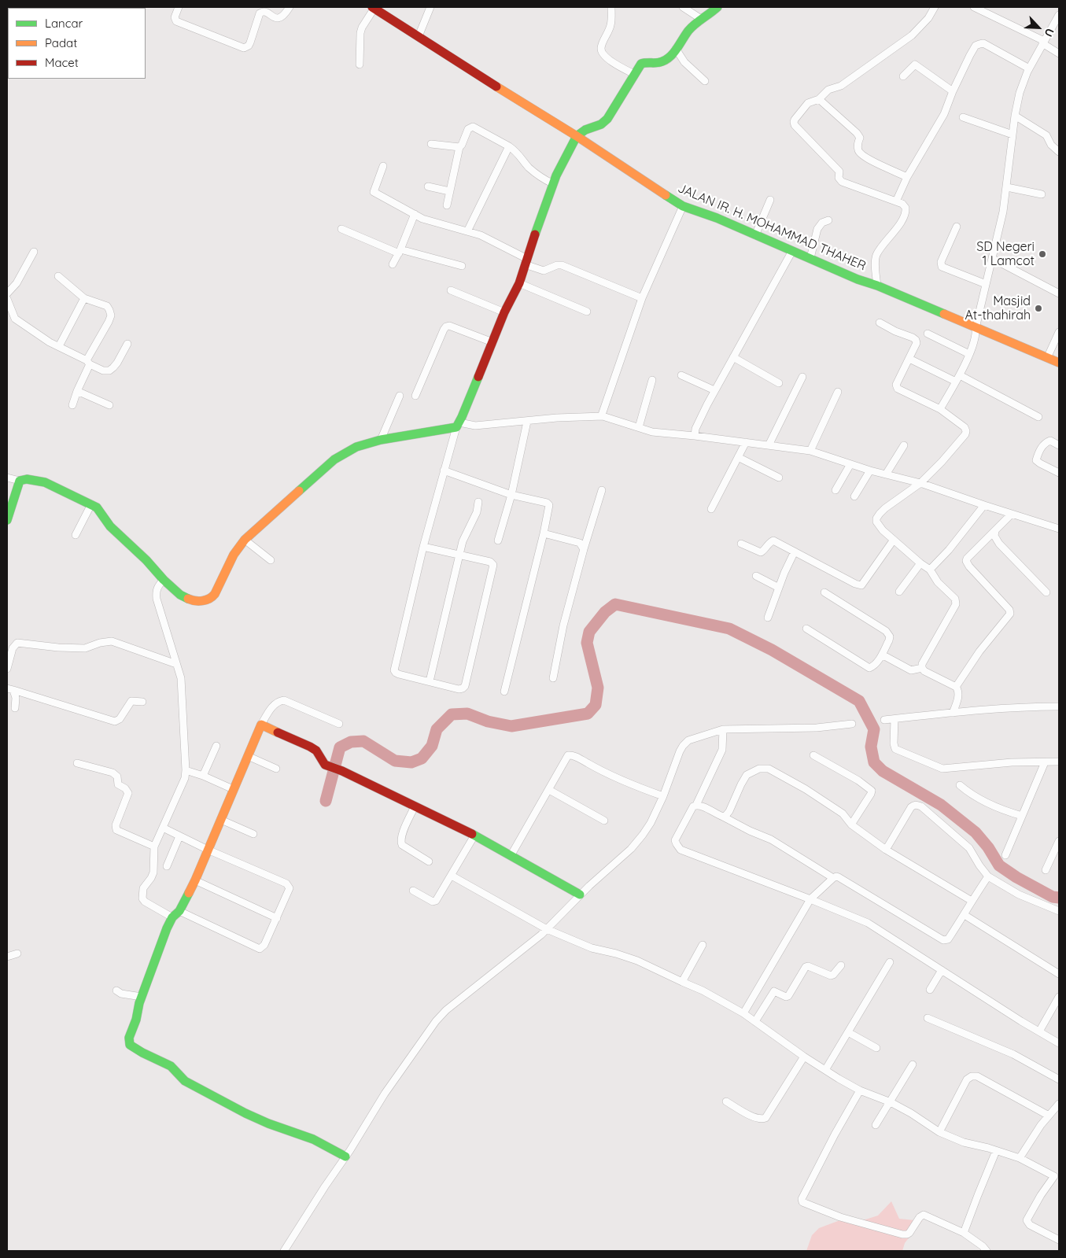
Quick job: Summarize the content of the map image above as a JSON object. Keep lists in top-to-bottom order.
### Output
{
  "streets": {
    "street": ["JALAN IR. H. MOHAMMAD THAHER"]
  },
  "places": ["SD Negeri 1 Lamcot", "Masjid At-thahirah"],
  "legend": ["Lancar", "Padat", "Macet"],
  "north": "bottom right"
}
